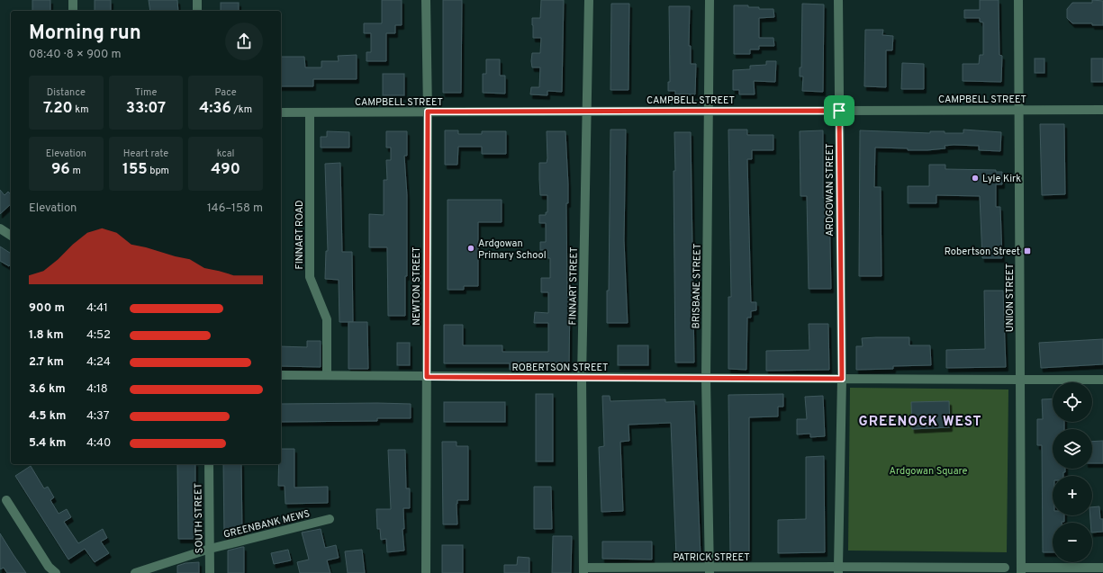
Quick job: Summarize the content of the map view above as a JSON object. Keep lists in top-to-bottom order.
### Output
{
  "streets": {
    "street": [
      "CAMPBELL STREET",
      "ARDGOWAN STREET",
      "FINNART ROAD",
      "NEWTON STREET",
      "FINNART STREET",
      "BRISBANE STREET",
      "UNION STREET",
      "ROBERTSON STREET",
      "SOUTH STREET",
      "GREENBANK MEWS",
      "PATRICK STREET"
    ]
  },
  "crossings": [
    ["CAMPBELL STREET", "ARDGOWAN STREET"],
    ["CAMPBELL STREET", "FINNART ROAD"],
    ["CAMPBELL STREET", "NEWTON STREET"],
    ["CAMPBELL STREET", "FINNART STREET"],
    ["CAMPBELL STREET", "BRISBANE STREET"],
    ["CAMPBELL STREET", "UNION STREET"],
    ["ARDGOWAN STREET", "ROBERTSON STREET"],
    ["FINNART ROAD", "ROBERTSON STREET"],
    ["NEWTON STREET", "ROBERTSON STREET"],
    ["FINNART STREET", "ROBERTSON STREET"],
    ["FINNART STREET", "PATRICK STREET"],
    ["BRISBANE STREET", "ROBERTSON STREET"],
    ["BRISBANE STREET", "PATRICK STREET"],
    ["SOUTH STREET", "GREENBANK MEWS"]
  ],
  "districts": ["GREENOCK WEST"],
  "parks": ["Ardgowan Square"],
  "places": {
    "other": ["Lyle Kirk", "Ardgowan Primary School"],
    "transit": ["Robertson Street"]
  },
  "page": {
    "heading": ["Morning run", "08:40 · 8 × 900 m"],
    "stats": [
      ["Distance", "7.20 km"],
      ["Time", "33:07"],
      ["Pace", "4:36 /km"],
      ["Elevation", "96 m"],
      ["Heart rate", "155 bpm"],
      ["kcal", "490"]
    ],
    "chart": ["Elevation", "146–158 m"],
    "list": [
      {
        "name": "900 m",
        "note": "4:41"
      },
      {
        "name": "1.8 km",
        "note": "4:52"
      },
      {
        "name": "2.7 km",
        "note": "4:24"
      },
      {
        "name": "3.6 km",
        "note": "4:18"
      },
      {
        "name": "4.5 km",
        "note": "4:37"
      },
      {
        "name": "5.4 km",
        "note": "4:40"
      }
    ],
    "map_buttons": ["+", "−"]
  }
}
